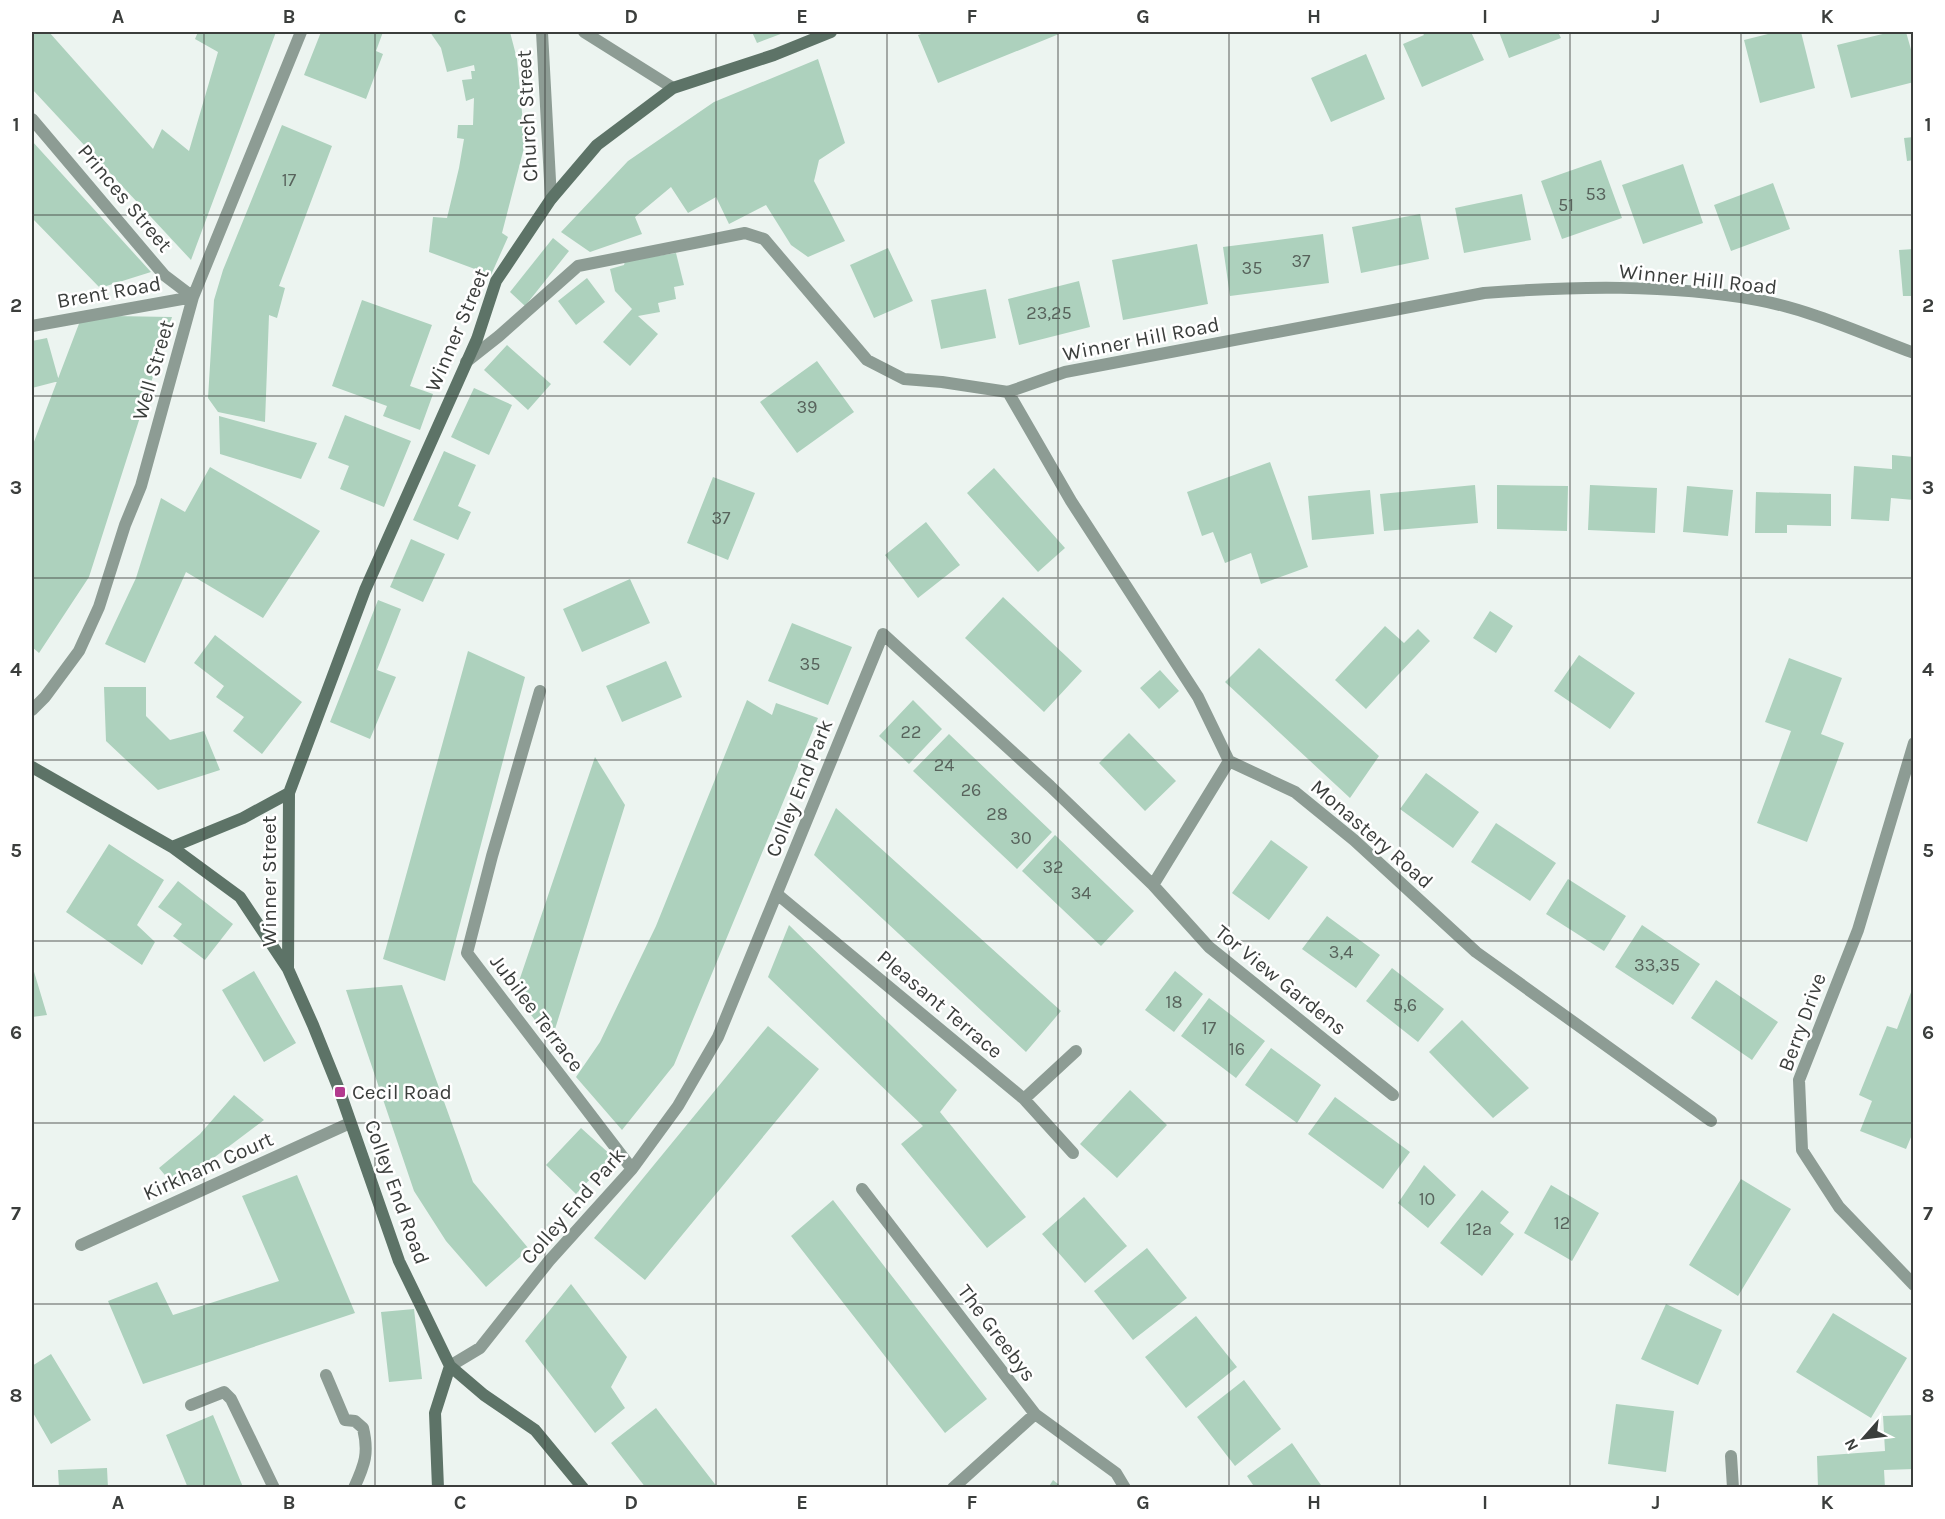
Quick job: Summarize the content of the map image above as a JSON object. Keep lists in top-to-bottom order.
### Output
{
  "streets": {
    "street": [
      "Church Street",
      "Princes Street",
      "Winner Hill Road",
      "Brent Road",
      "Winner Street",
      "Well Street",
      "Colley End Park",
      "Monastery Road",
      "Tor View Gardens",
      "Pleasant Terrace",
      "Jubilee Terrace",
      "Berry Drive",
      "Kirkham Court",
      "Colley End Road",
      "The Greebys"
    ]
  },
  "crossings": [
    ["Church Street", "Winner Street"],
    ["Princes Street", "Brent Road"],
    ["Princes Street", "Well Street"],
    ["Winner Hill Road", "Winner Street"],
    ["Brent Road", "Well Street"],
    ["Winner Street", "Colley End Road"],
    ["Colley End Park", "Tor View Gardens"],
    ["Colley End Park", "Pleasant Terrace"],
    ["Colley End Park", "Jubilee Terrace"],
    ["Colley End Park", "Colley End Road"],
    ["Kirkham Court", "Colley End Road"]
  ],
  "places": {
    "transit": ["Cecil Road"]
  },
  "house_numbers": [
    "17",
    "53",
    "51",
    "37",
    "35",
    "23,25",
    "39",
    "37",
    "35",
    "22",
    "24",
    "26",
    "28",
    "30",
    "32",
    "34",
    "3,4",
    "33,35",
    "18",
    "5,6",
    "17",
    "16",
    "10",
    "12",
    "12a"
  ],
  "north": "bottom left",
  "grid": {
    "columns": [
      "A",
      "B",
      "C",
      "D",
      "E",
      "F",
      "G",
      "H",
      "I",
      "J",
      "K"
    ],
    "rows": [
      "1",
      "2",
      "3",
      "4",
      "5",
      "6",
      "7",
      "8"
    ]
  }
}
